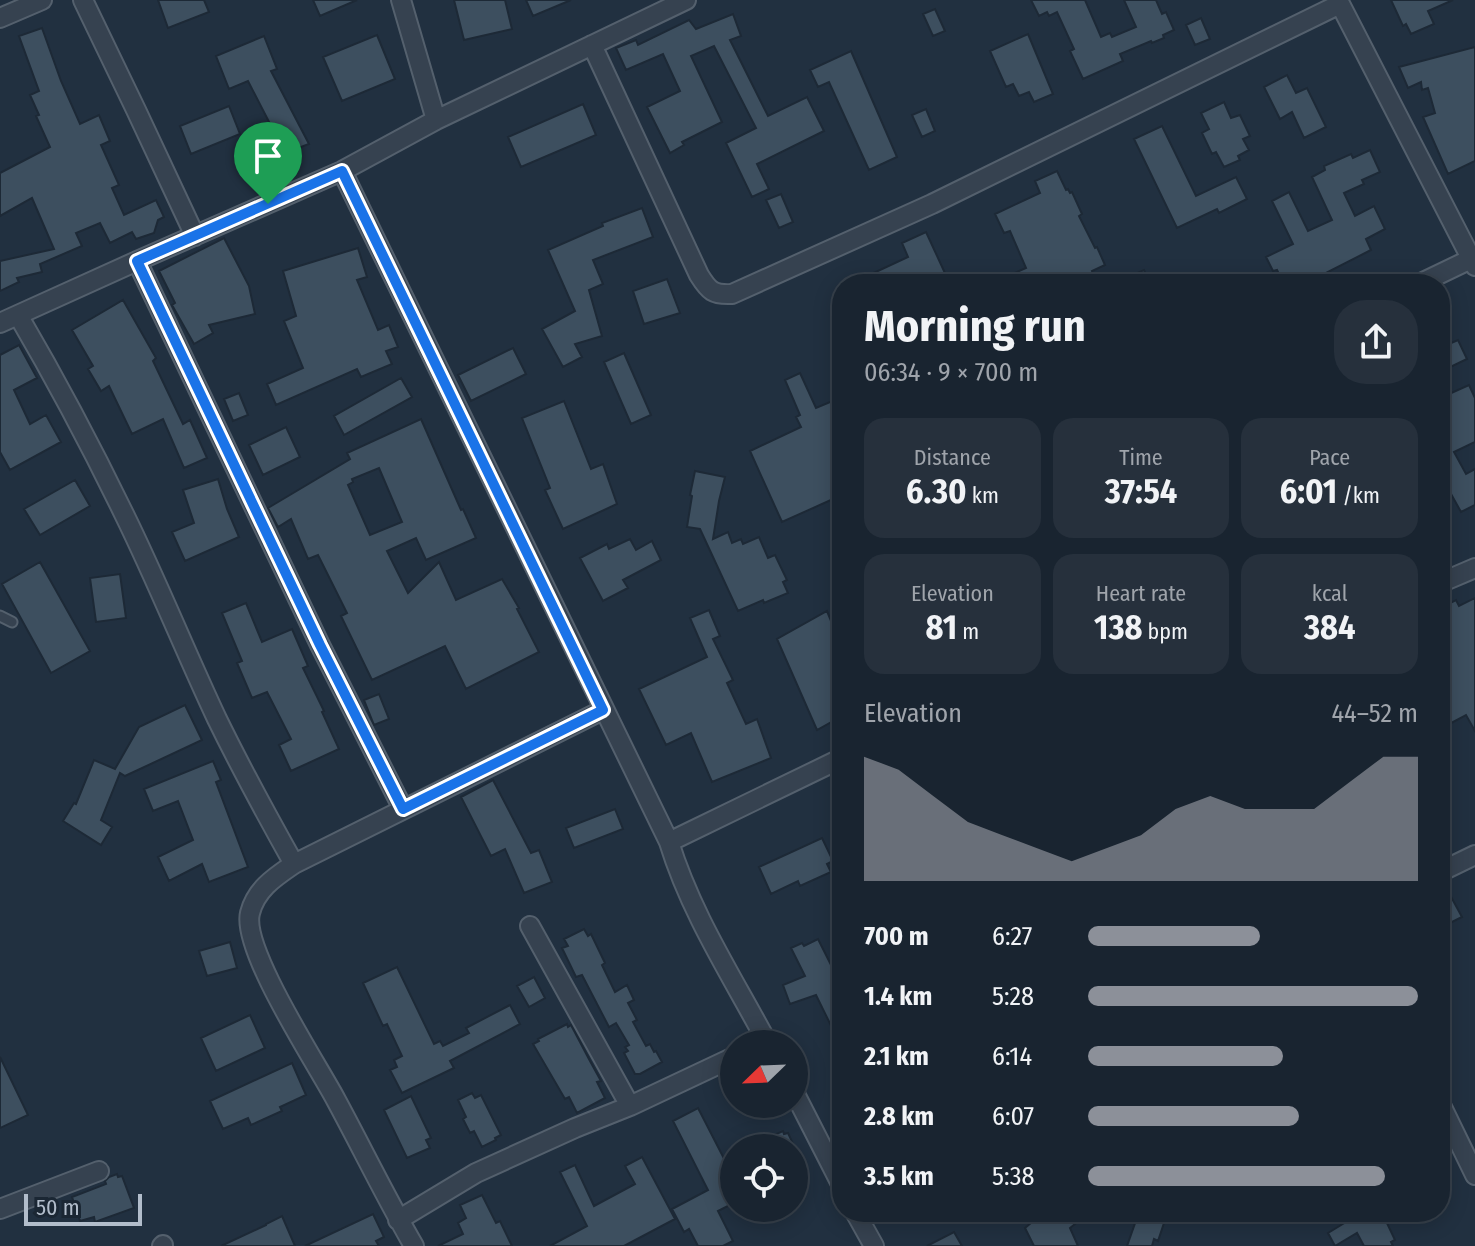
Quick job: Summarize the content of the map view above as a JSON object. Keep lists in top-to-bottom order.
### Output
{
  "scale_bar": "50 m",
  "north": "bottom left",
  "page": {
    "heading": ["Morning run", "06:34 · 9 × 700 m"],
    "stats": [
      ["Distance", "6.30 km"],
      ["Time", "37:54"],
      ["Pace", "6:01 /km"],
      ["Elevation", "81 m"],
      ["Heart rate", "138 bpm"],
      ["kcal", "384"]
    ],
    "chart": ["Elevation", "44–52 m"],
    "list": [
      {
        "name": "700 m",
        "note": "6:27"
      },
      {
        "name": "1.4 km",
        "note": "5:28"
      },
      {
        "name": "2.1 km",
        "note": "6:14"
      },
      {
        "name": "2.8 km",
        "note": "6:07"
      },
      {
        "name": "3.5 km",
        "note": "5:38"
      }
    ],
    "scale": "50 m"
  }
}
